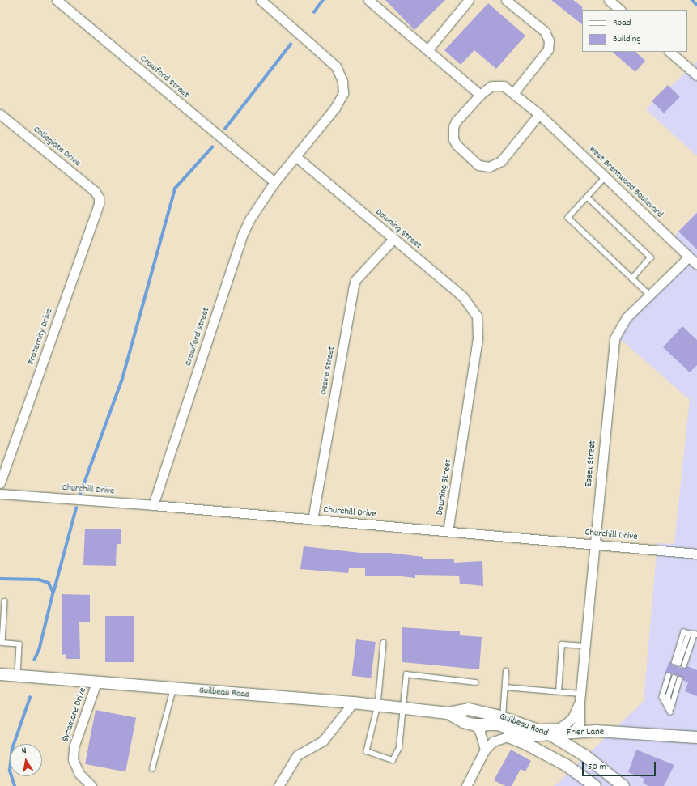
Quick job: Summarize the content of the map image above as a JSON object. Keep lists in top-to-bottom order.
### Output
{
  "streets": {
    "street": [
      "Crawford Street",
      "Collegiate Drive",
      "West Brentwood Boulevard",
      "Downing Street",
      "Fraternity Drive",
      "Desire Street",
      "Essex Street",
      "Churchill Drive",
      "Guilbeau Road",
      "Sycamore Drive",
      "Frier Lane"
    ]
  },
  "crossings": [
    ["Crawford Street", "Downing Street"],
    ["Crawford Street", "Churchill Drive"],
    ["Collegiate Drive", "Fraternity Drive"],
    ["West Brentwood Boulevard", "Essex Street"],
    ["Downing Street", "Desire Street"],
    ["Downing Street", "Churchill Drive"],
    ["Desire Street", "Churchill Drive"],
    ["Essex Street", "Churchill Drive"],
    ["Essex Street", "Guilbeau Road"],
    ["Essex Street", "Frier Lane"],
    ["Guilbeau Road", "Sycamore Drive"],
    ["Guilbeau Road", "Frier Lane"]
  ],
  "legend": ["Road", "Building"],
  "scale_bar": "50 m",
  "north": "top"
}
